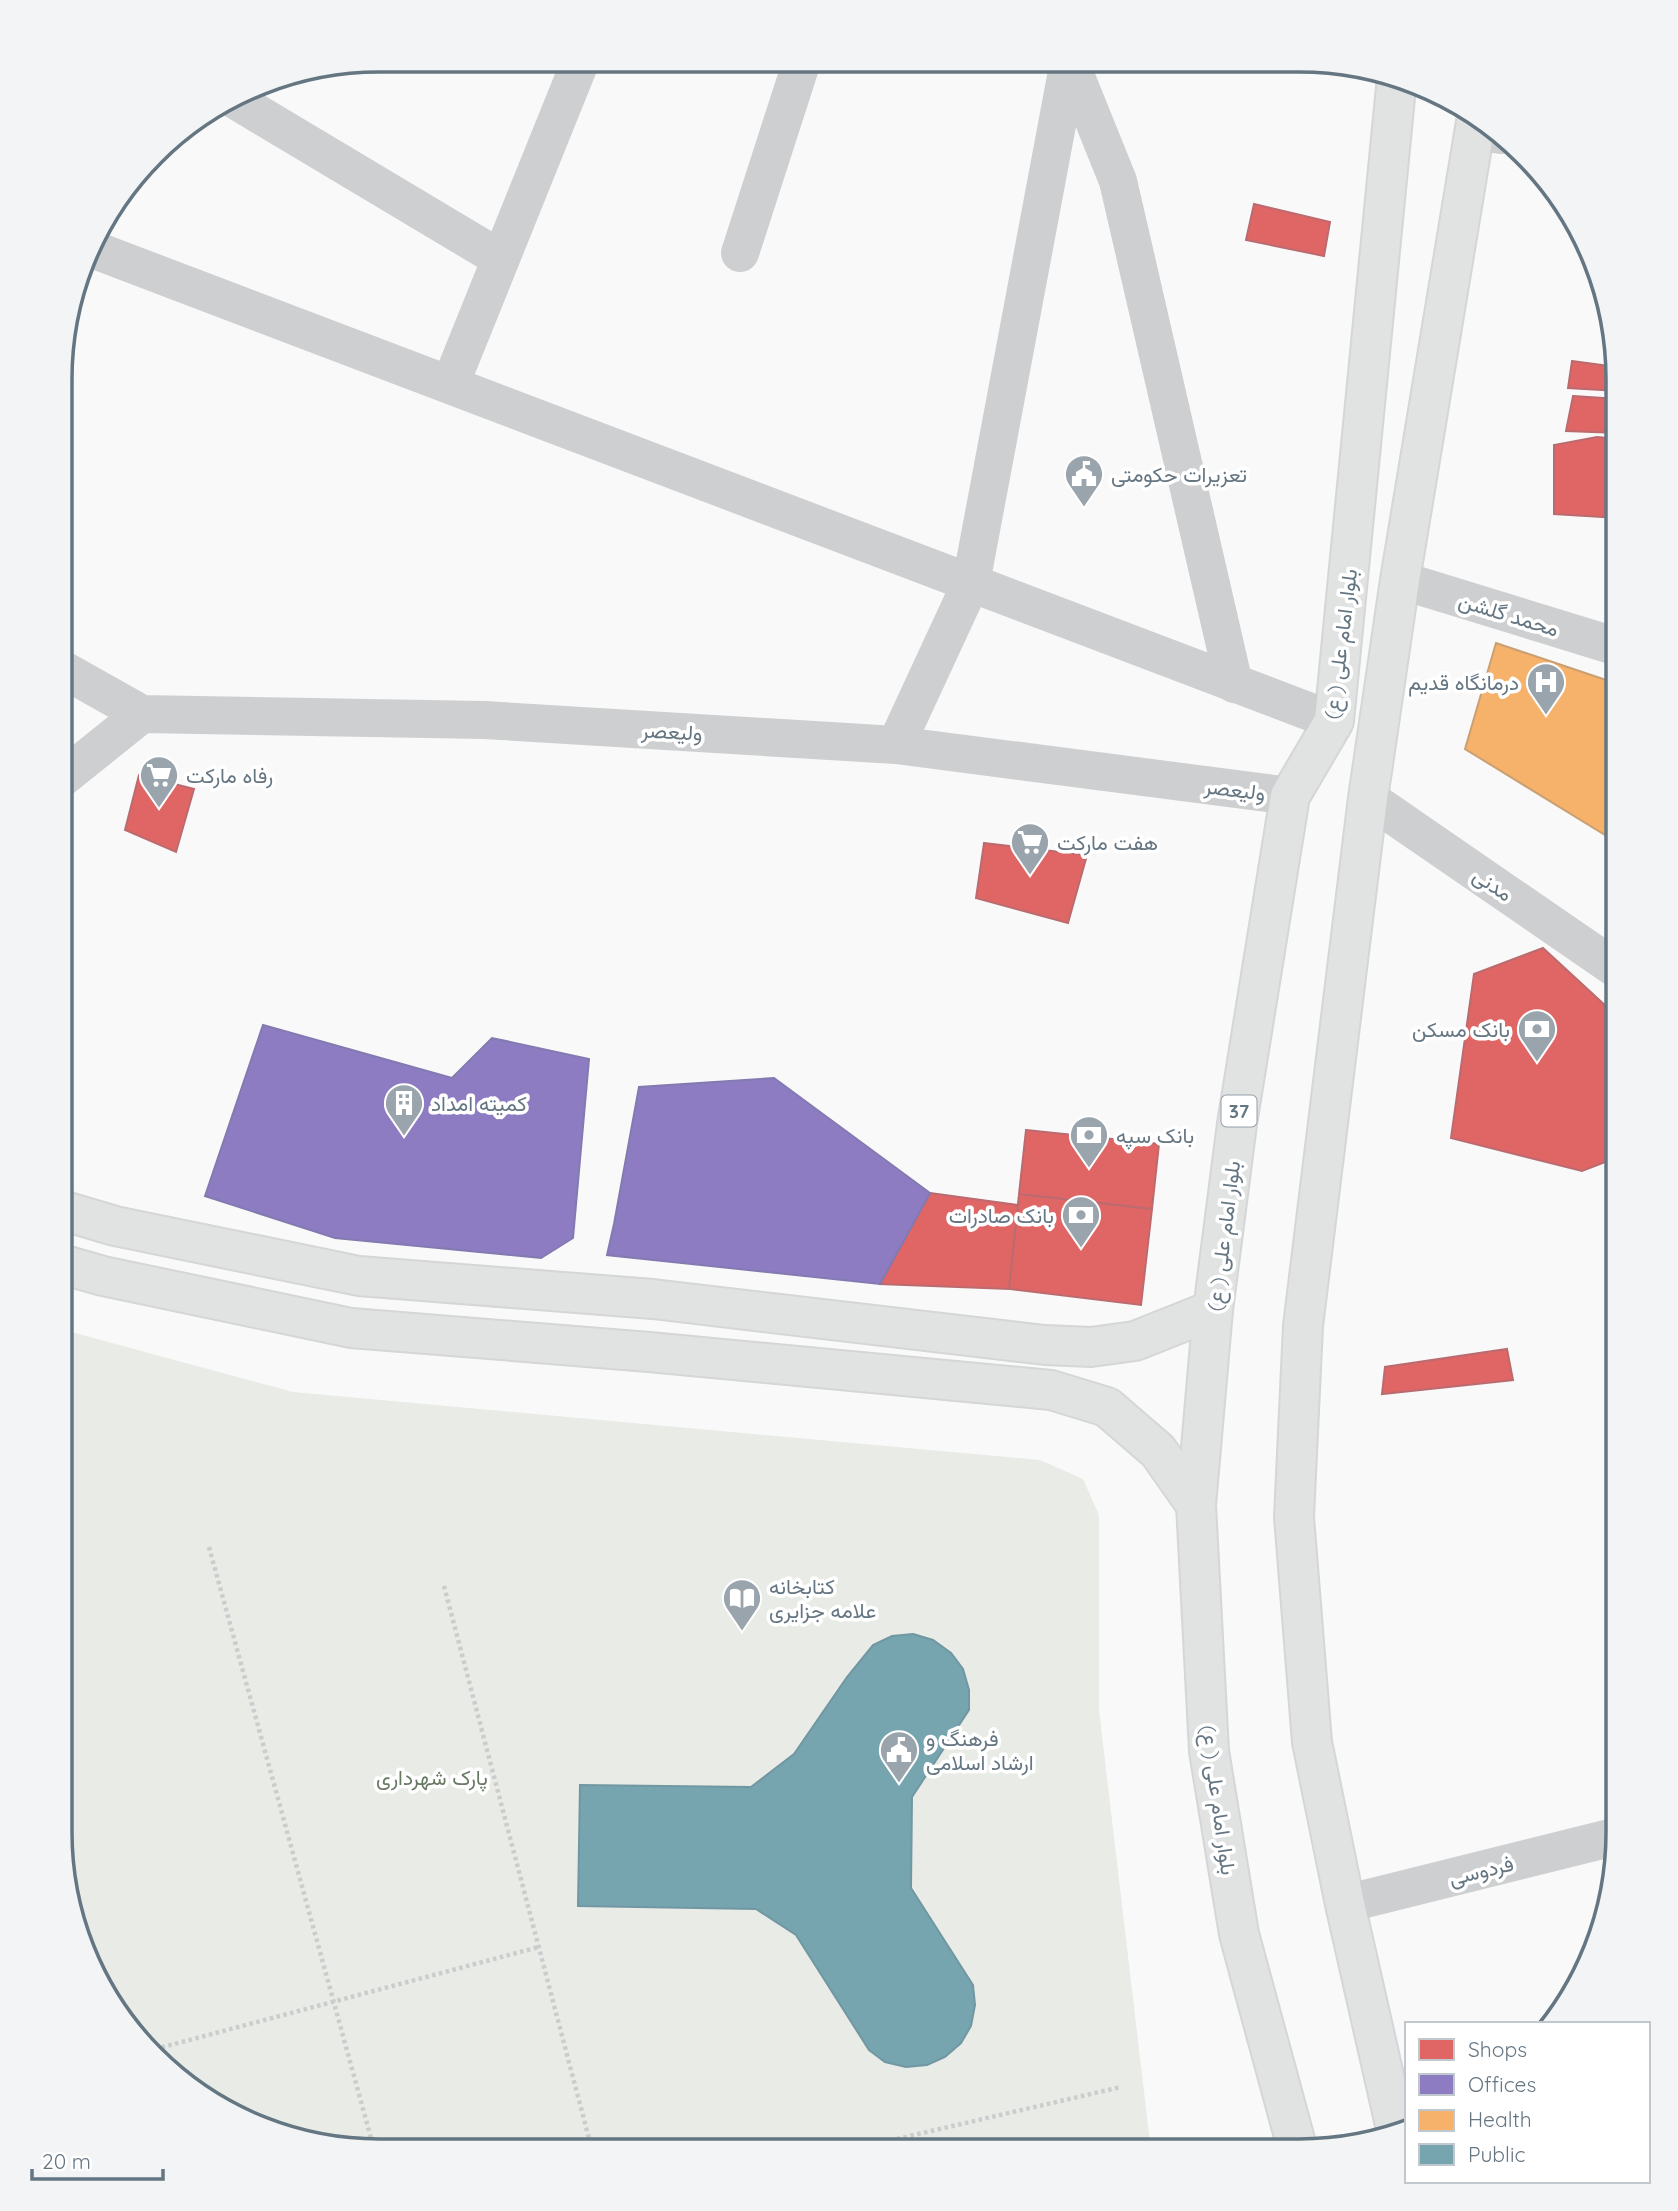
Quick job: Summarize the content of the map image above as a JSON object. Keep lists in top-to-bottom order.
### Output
{
  "streets": {
    "main road": ["بلوار امام علی ( ع)", "37"],
    "street": [
      "محمد گلشن",
      "ولیعصر",
      "مدنی",
      "فردوسی"
    ]
  },
  "crossings": [
    ["بلوار امام علی ( ع)", "ولیعصر"]
  ],
  "parks": ["پارک شهرداری"],
  "places": {
    "public building": ["تعزیرات حکومتی", "فرهنگ و ارشاد اسلامی"],
    "hospital": ["درمانگاه قدیم"],
    "supermarket": ["رفاه مارکت", "هفت مارکت"],
    "bank": ["بانک مسکن", "بانک سپه", "بانک صادرات"],
    "building": ["کمیته امداد"],
    "library": ["کتابخانه علامه جزایری"]
  },
  "legend": [
    "Shops",
    "Offices",
    "Health",
    "Public"
  ],
  "scale_bar": "20 m"
}
